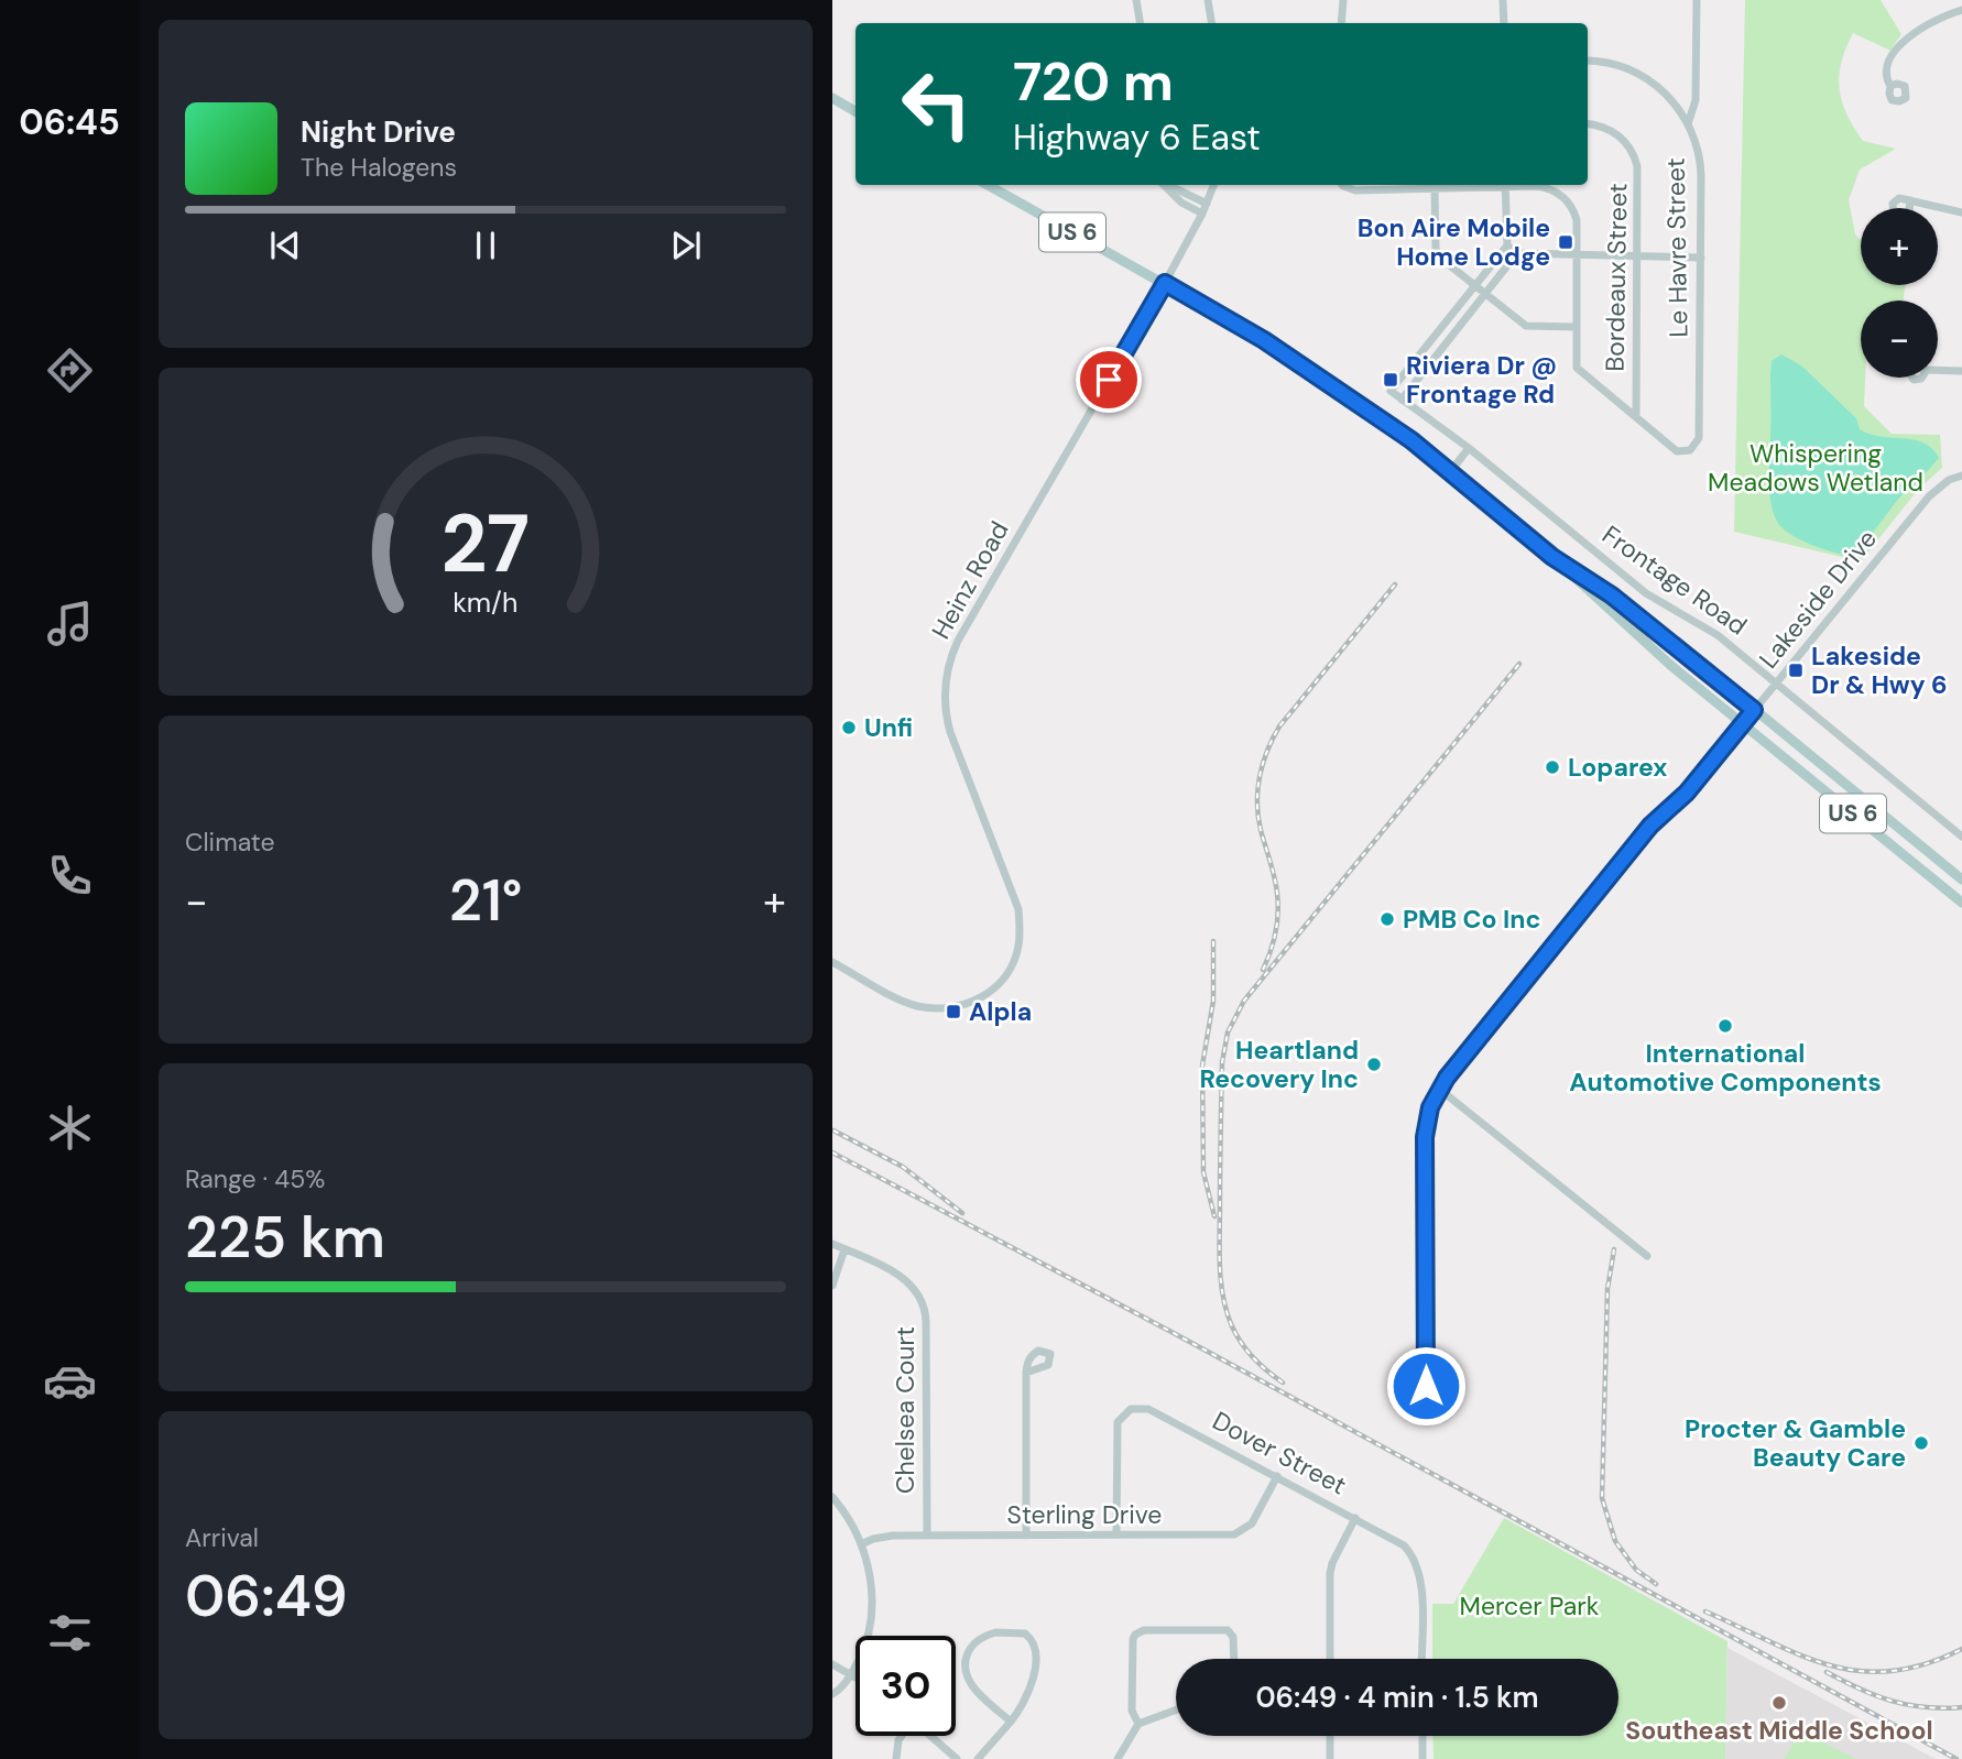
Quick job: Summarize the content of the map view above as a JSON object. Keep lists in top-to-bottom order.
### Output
{
  "streets": {
    "main road": ["US 6"],
    "street": [
      "Le Havre Street",
      "Bordeaux Street",
      "Heinz Road",
      "Frontage Road",
      "Lakeside Drive",
      "Chelsea Court",
      "Dover Street",
      "Sterling Drive"
    ]
  },
  "crossings": [
    ["US 6", "Heinz Road"],
    ["US 6", "Lakeside Drive"],
    ["Le Havre Street", "Bordeaux Street"],
    ["Frontage Road", "Lakeside Drive"],
    ["Chelsea Court", "Sterling Drive"],
    ["Dover Street", "Sterling Drive"]
  ],
  "parks": ["Whispering Meadows Wetland", "Mercer Park"],
  "places": {
    "transit": [
      "Bon Aire Mobile Home Lodge",
      "Riviera Dr @ Frontage Rd",
      "Lakeside Dr & Hwy 6",
      "Alpla"
    ],
    "other": [
      "Unfi",
      "Loparex",
      "PMB Co Inc",
      "International Automotive Components",
      "Heartland Recovery Inc",
      "Procter & Gamble Beauty Care",
      "Southeast Middle School"
    ]
  },
  "page": {
    "tabs": "06:45",
    "turn": ["720 m", "Highway 6 East"],
    "song": ["Night Drive", "The Halogens"],
    "map_buttons": ["+", "−"],
    "tile": [
      "Climate",
      ["Range · 45%", "225 km"],
      ["Arrival", "06:49"]
    ],
    "heat": ["−", "21°", "+"],
    "limit": "30",
    "trip": "06:49 · 4 min · 1.5 km",
    "gauge": ["27", "km/h"]
  }
}
